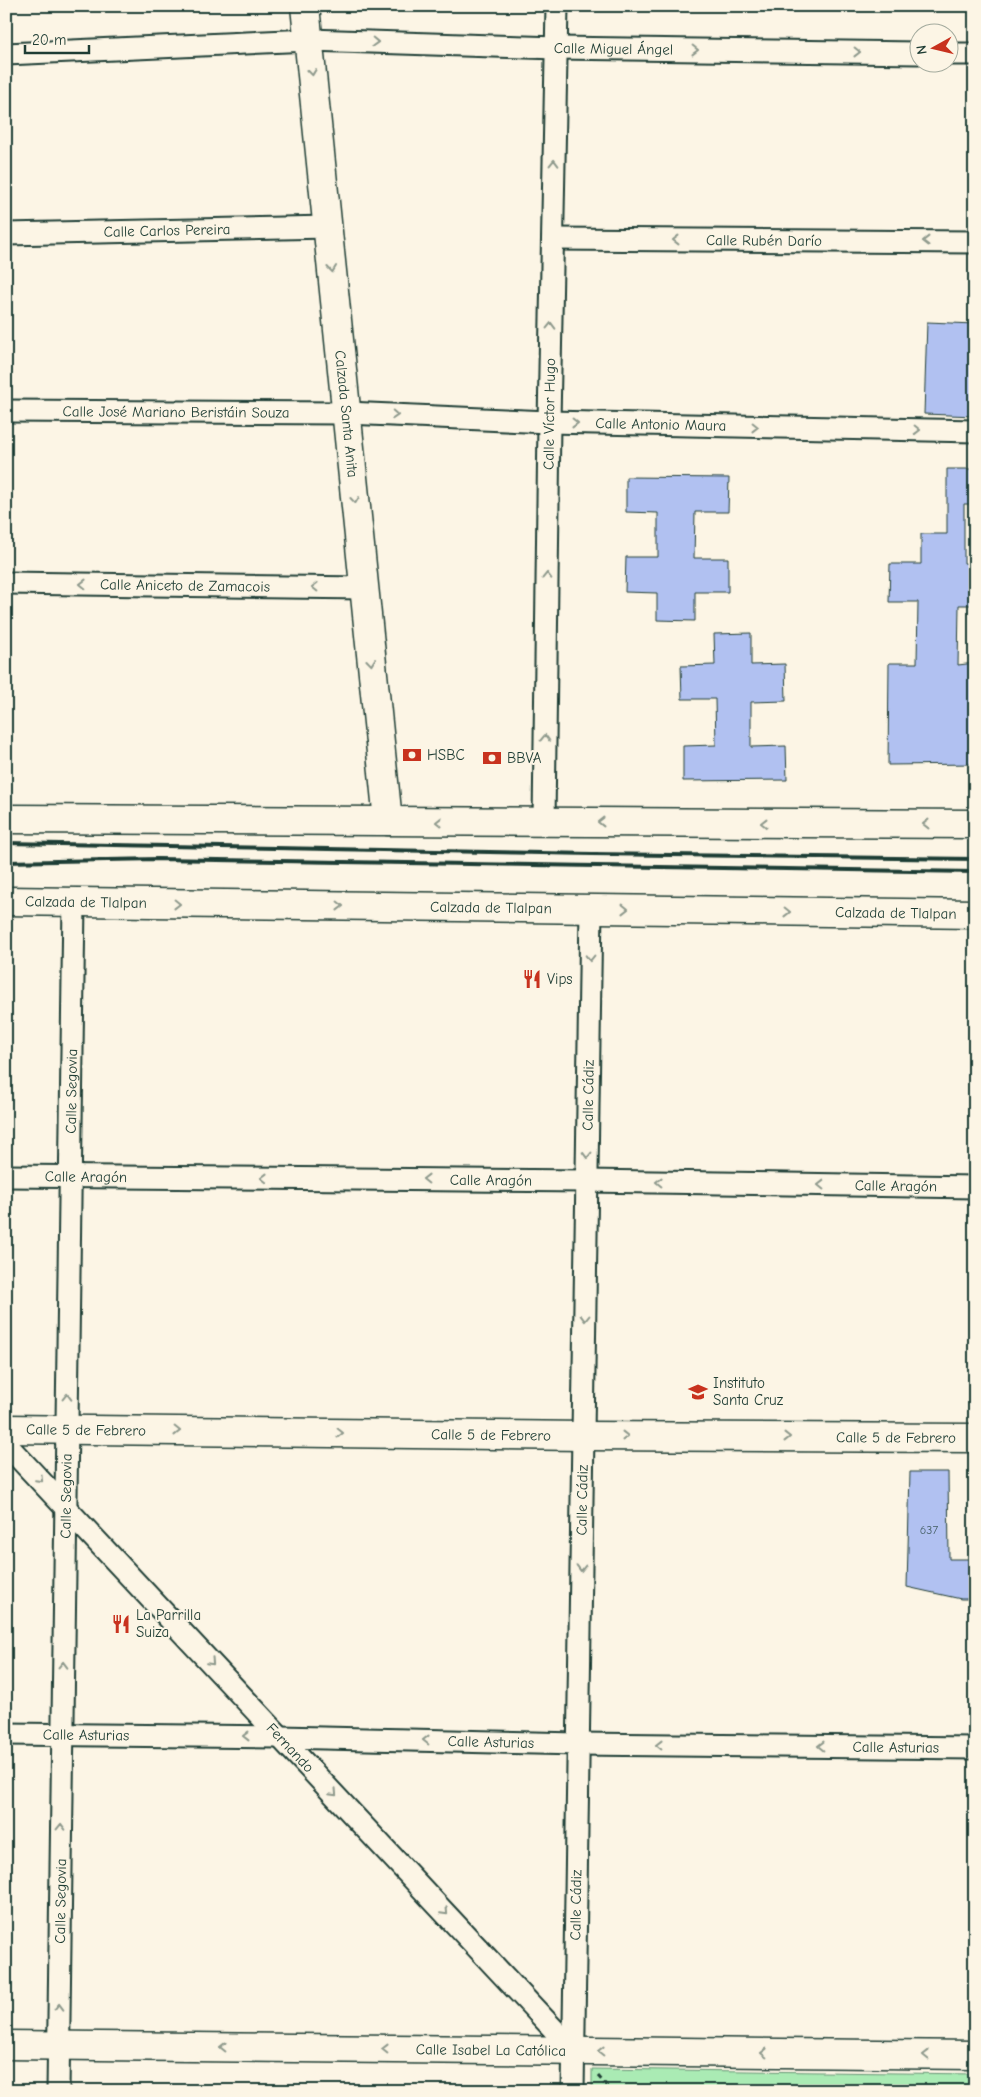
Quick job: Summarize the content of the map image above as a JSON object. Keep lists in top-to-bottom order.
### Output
{
  "streets": {
    "main road": [
      "Calzada Santa Anita",
      "Calzada de Tlalpan",
      "Calle 5 de Febrero",
      "Calle Isabel La Católica"
    ],
    "street": [
      "Calle Miguel Ángel",
      "Calle Carlos Pereira",
      "Calle Rubén Darío",
      "Calle José Mariano Beristáin Souza",
      "Calle Víctor Hugo",
      "Calle Antonio Maura",
      "Calle Aniceto de Zamacois",
      "Calle Segovia",
      "Calle Cádiz",
      "Calle Aragón",
      "Calle Asturias",
      "Fernando"
    ]
  },
  "crossings": [
    ["Calle Miguel Ángel", "Calzada Santa Anita"],
    ["Calle Miguel Ángel", "Calle Víctor Hugo"],
    ["Calle Carlos Pereira", "Calzada Santa Anita"],
    ["Calle Rubén Darío", "Calle Víctor Hugo"],
    ["Calle José Mariano Beristáin Souza", "Calzada Santa Anita"],
    ["Calle José Mariano Beristáin Souza", "Calle Antonio Maura"],
    ["Calzada Santa Anita", "Calle Antonio Maura"],
    ["Calzada Santa Anita", "Calle Aniceto de Zamacois"],
    ["Calle Víctor Hugo", "Calle Antonio Maura"],
    ["Calzada de Tlalpan", "Calle Segovia"],
    ["Calzada de Tlalpan", "Calle Cádiz"],
    ["Calle Segovia", "Calle Aragón"],
    ["Calle Segovia", "Calle 5 de Febrero"],
    ["Calle Segovia", "Calle Asturias"],
    ["Calle Segovia", "Fernando"],
    ["Calle Segovia", "Calle Isabel La Católica"],
    ["Calle Cádiz", "Calle Aragón"],
    ["Calle Cádiz", "Calle 5 de Febrero"],
    ["Calle Cádiz", "Calle Asturias"],
    ["Calle Cádiz", "Fernando"],
    ["Calle Cádiz", "Calle Isabel La Católica"],
    ["Calle Asturias", "Fernando"],
    ["Fernando", "Calle Isabel La Católica"]
  ],
  "one_way": [
    "Calle Miguel Ángel",
    "Calle Rubén Darío",
    "Calzada Santa Anita",
    "Calle Víctor Hugo",
    "Calle Antonio Maura",
    "Calle Aniceto de Zamacois",
    "Calle Segovia",
    "Calle Cádiz",
    "Calle Aragón",
    "Calle 5 de Febrero",
    "Calle Asturias",
    "Fernando",
    "Calle Isabel La Católica"
  ],
  "places": {
    "bank": ["HSBC", "BBVA"],
    "restaurant": ["Vips", "La Parrilla Suiza"],
    "school or university": ["Instituto Santa Cruz"]
  },
  "house_numbers": ["637"],
  "scale_bar": "20 m",
  "north": "left"
}
